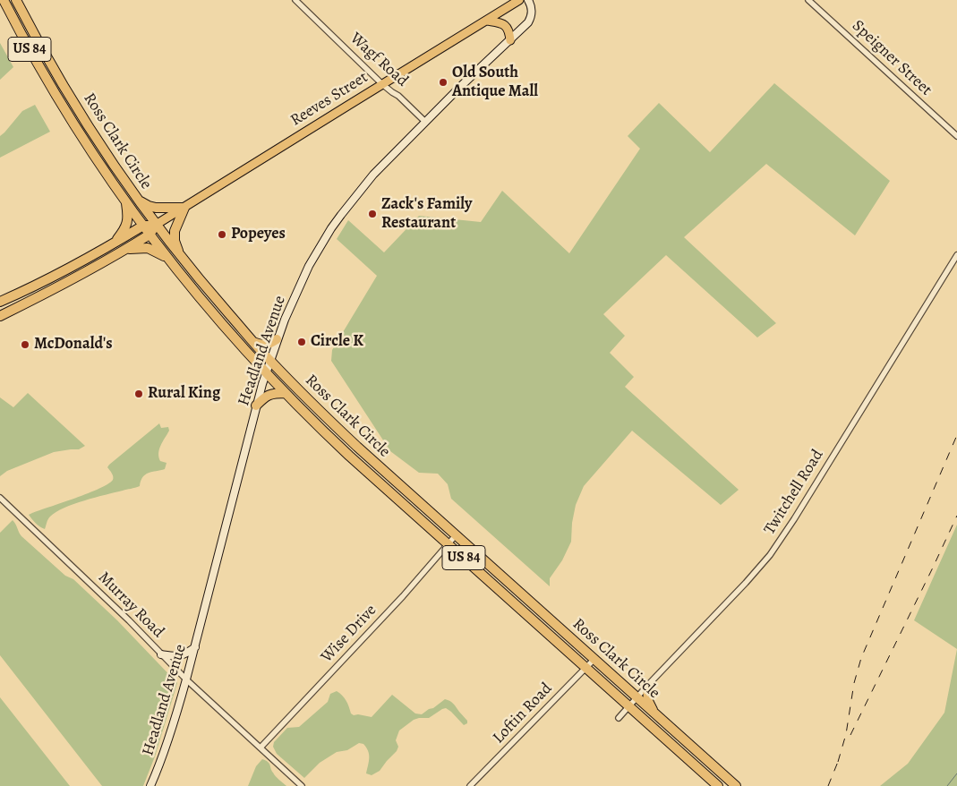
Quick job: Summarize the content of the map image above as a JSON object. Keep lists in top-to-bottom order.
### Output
{
  "streets": {
    "highway": ["US 84", "Reeves Street", "Ross Clark Circle"],
    "main road": ["Headland Avenue"],
    "street": [
      "Speigner Street",
      "Wagf Road",
      "Twitchell Road",
      "Murray Road",
      "Wise Drive",
      "Loftin Road"
    ]
  },
  "crossings": [
    ["Wagf Road", "Reeves Street"],
    ["Wagf Road", "Headland Avenue"],
    ["Reeves Street", "Ross Clark Circle"],
    ["Ross Clark Circle", "Headland Avenue"],
    ["Ross Clark Circle", "Twitchell Road"],
    ["Ross Clark Circle", "Wise Drive"],
    ["Ross Clark Circle", "Loftin Road"],
    ["Headland Avenue", "Murray Road"],
    ["Murray Road", "Wise Drive"]
  ],
  "places": [
    "Old South Antique Mall",
    "Zack's Family Restaurant",
    "Popeyes",
    "Circle K",
    "McDonald's",
    "Rural King"
  ]
}
